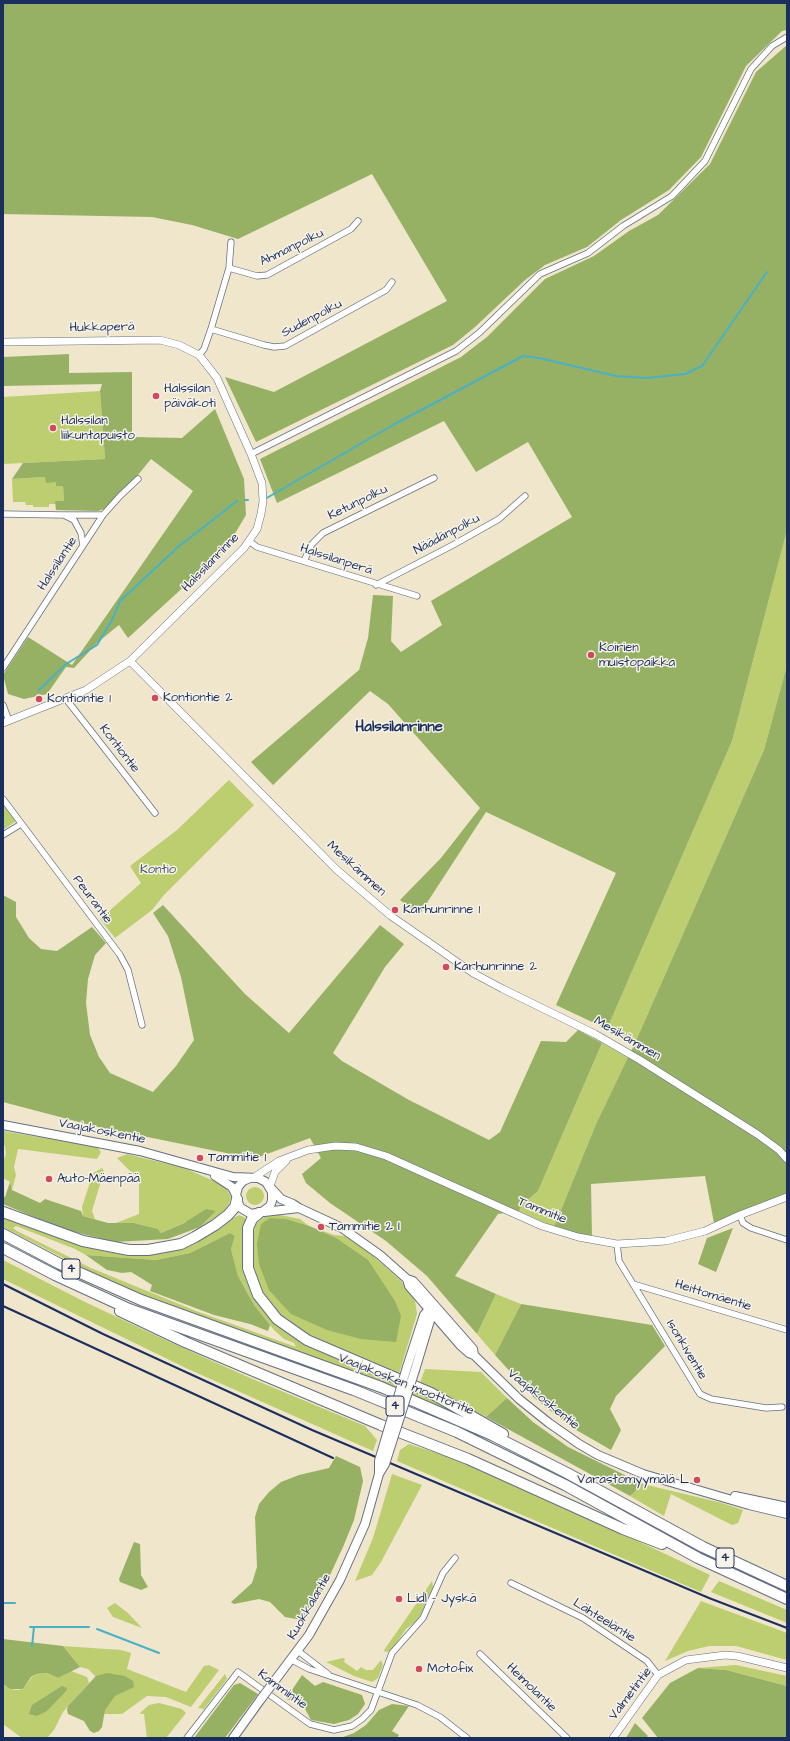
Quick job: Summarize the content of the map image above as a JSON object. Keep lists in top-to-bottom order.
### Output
{
  "streets": {
    "highway": ["4", "Vaajakosken moottoritie"],
    "main road": ["Vaajakoskentie", "Kuokkalantie"],
    "street": [
      "Ahmanpolku",
      "Sudenpolku",
      "Hukkaperä",
      "Ketunpolku",
      "Näädänpolku",
      "Halssilanperä",
      "Halssilanrinne",
      "Halssilantie",
      "Kontiontie",
      "Mesikämmen",
      "Peurantie",
      "Tammitie",
      "Heittomäentie",
      "Isonkiventie",
      "Lähteeläntie",
      "Heimolantie",
      "Kammintie",
      "Valmetintie"
    ]
  },
  "crossings": [
    ["Hukkaperä", "Halssilanrinne"],
    ["Ketunpolku", "Halssilanperä"],
    ["Näädänpolku", "Halssilanperä"],
    ["Halssilanperä", "Halssilanrinne"],
    ["Halssilanrinne", "Kontiontie"],
    ["Halssilanrinne", "Mesikämmen"],
    ["Vaajakoskentie", "Tammitie"],
    ["Vaajakoskentie", "Kuokkalantie"],
    ["Tammitie", "Isonkiventie"],
    ["Heittomäentie", "Isonkiventie"],
    ["Lähteeläntie", "Valmetintie"]
  ],
  "districts": ["Halssilanrinne"],
  "parks": ["Kontio"],
  "places": [
    "Halssilan päiväkoti",
    "Halssilan liikuntapuisto",
    "Koirien muistopaikka",
    "Kontiontie 2",
    "Kontiontie 1",
    "Karhunrinne 1",
    "Karhunrinne 2",
    "Tammitie 1",
    "Auto-Mäenpää",
    "Tammitie 2 I",
    "Varastomyymälä L",
    "Lidl - Jyskä",
    "Motofix"
  ]
}
